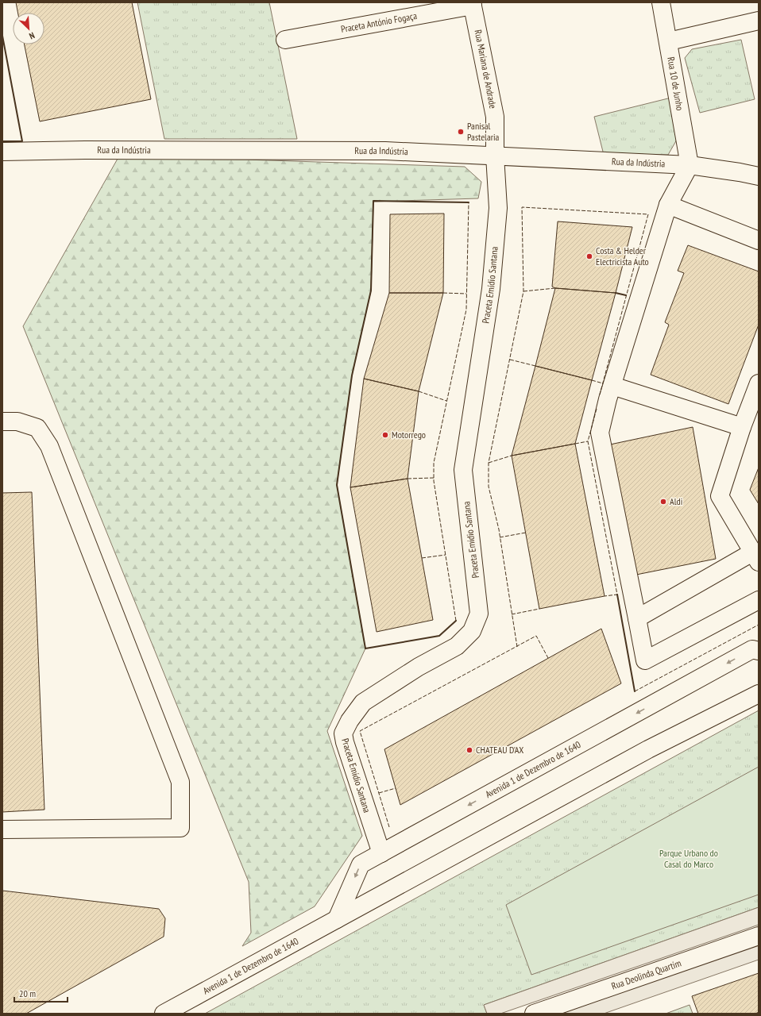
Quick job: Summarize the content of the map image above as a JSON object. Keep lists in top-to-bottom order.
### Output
{
  "streets": {
    "street": [
      "Praceta António Fogaça",
      "Rua Mariana de Andrade",
      "Rua 10 de Junho",
      "Rua da Indústria",
      "Praceta Emídio Santana",
      "Avenida 1 de Dezembro de 1640",
      "Rua Deolinda Quartim"
    ]
  },
  "crossings": [
    ["Praceta António Fogaça", "Rua Mariana de Andrade"],
    ["Rua Mariana de Andrade", "Rua da Indústria"],
    ["Rua Mariana de Andrade", "Praceta Emídio Santana"],
    ["Rua 10 de Junho", "Rua da Indústria"],
    ["Rua da Indústria", "Praceta Emídio Santana"],
    ["Praceta Emídio Santana", "Avenida 1 de Dezembro de 1640"]
  ],
  "parks": ["Parque Urbano do Casal do Marco"],
  "places": [
    "Panisal Pastelaria",
    "Costa & Helder Electricista Auto",
    "Motorrego",
    "Aldi",
    "CHATEAU D'AX"
  ],
  "scale_bar": "20 m",
  "north": "bottom right"
}
